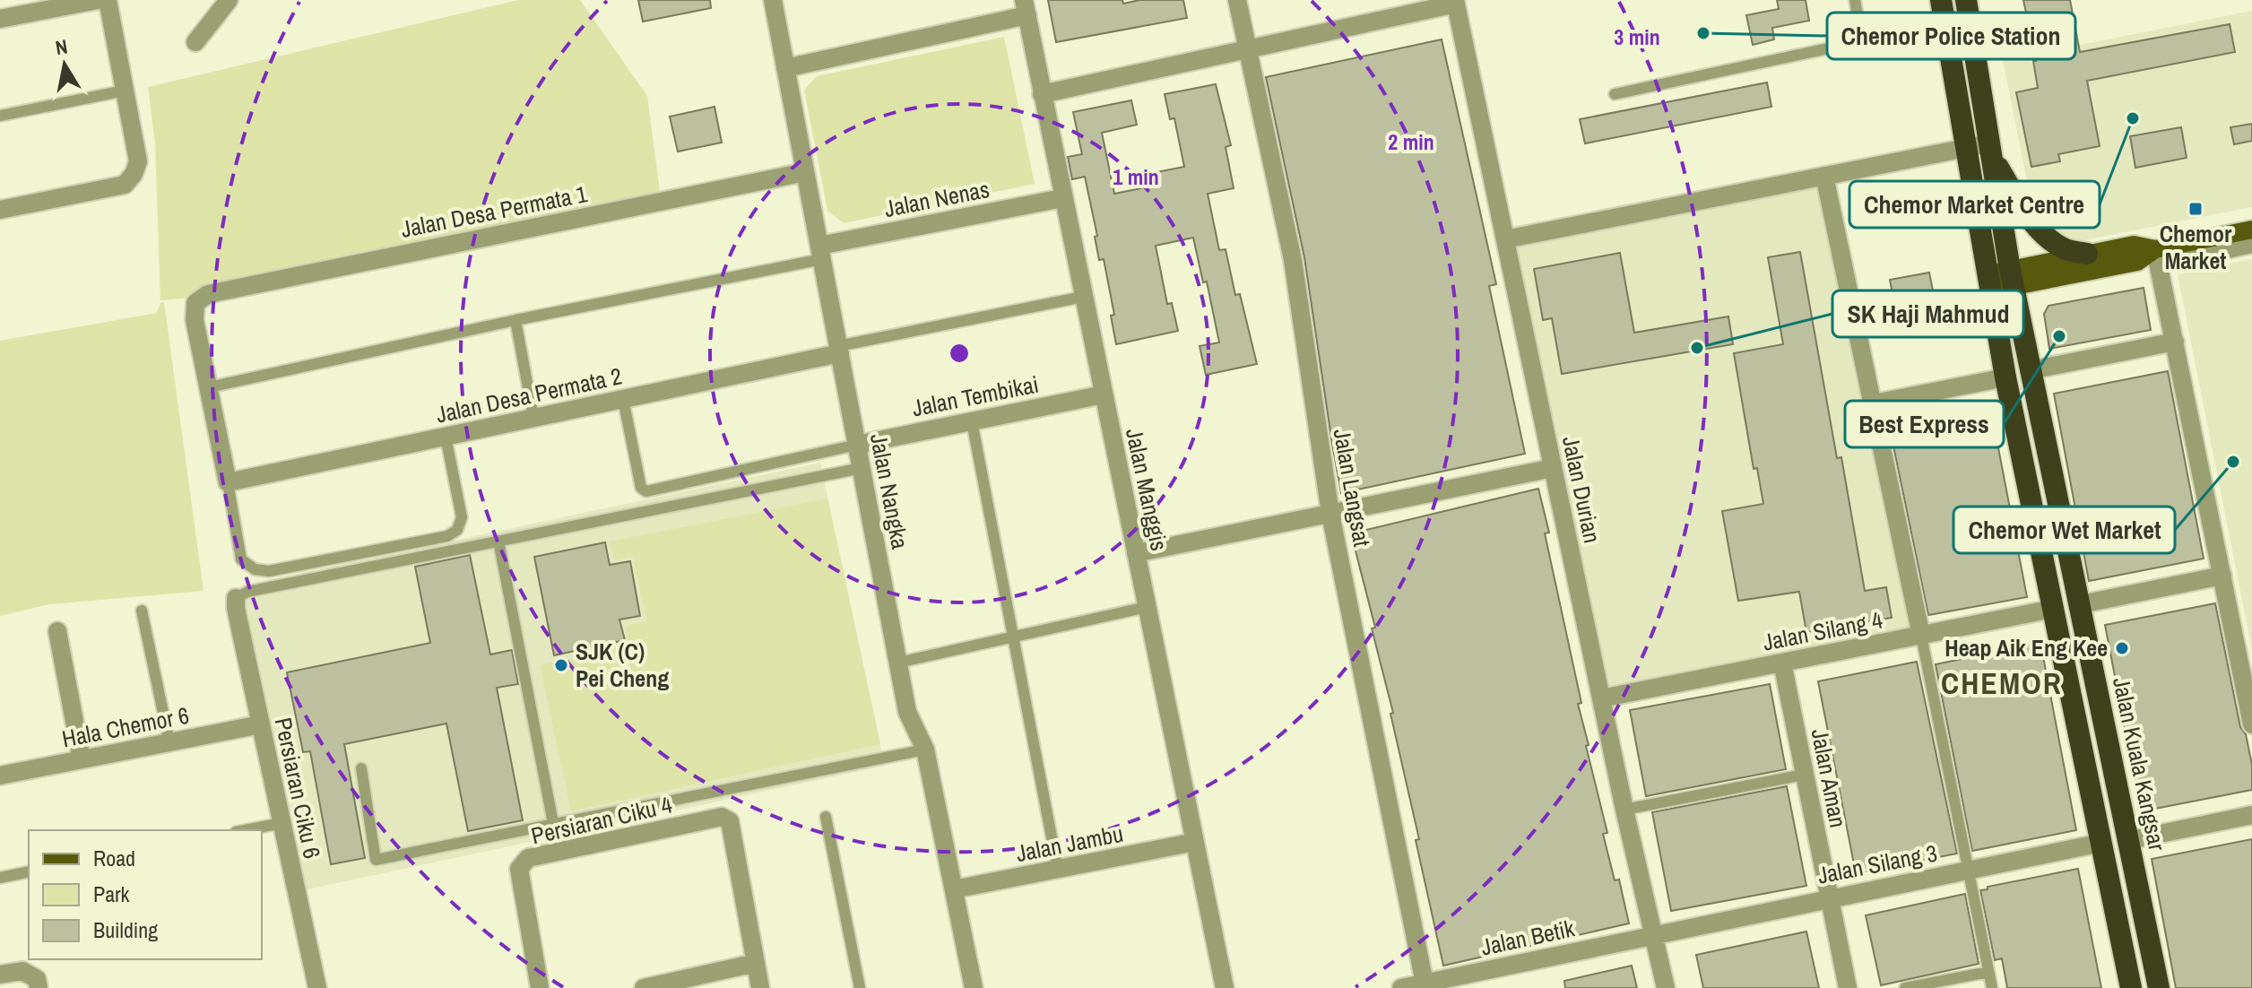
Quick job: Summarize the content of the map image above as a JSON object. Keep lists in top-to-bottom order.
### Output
{
  "streets": {
    "highway": ["Jalan Kuala Kangsar"],
    "street": [
      "Jalan Nenas",
      "Jalan Desa Permata 1",
      "Jalan Desa Permata 2",
      "Jalan Tembikai",
      "Jalan Langsat",
      "Jalan Manggis",
      "Jalan Durian",
      "Jalan Nangka",
      "Jalan Silang 4",
      "Hala Chemor 6",
      "Jalan Aman",
      "Persiaran Ciku 6",
      "Persiaran Ciku 4",
      "Jalan Jambu",
      "Jalan Silang 3",
      "Jalan Betik"
    ]
  },
  "crossings": [
    ["Jalan Nenas", "Jalan Manggis"],
    ["Jalan Nenas", "Jalan Nangka"],
    ["Jalan Desa Permata 1", "Jalan Nangka"],
    ["Jalan Desa Permata 2", "Jalan Nangka"],
    ["Jalan Tembikai", "Jalan Manggis"],
    ["Jalan Tembikai", "Jalan Nangka"],
    ["Jalan Langsat", "Jalan Betik"],
    ["Jalan Manggis", "Jalan Jambu"],
    ["Jalan Durian", "Jalan Silang 4"],
    ["Jalan Durian", "Jalan Silang 3"],
    ["Jalan Durian", "Jalan Betik"],
    ["Jalan Nangka", "Jalan Jambu"],
    ["Jalan Silang 4", "Jalan Aman"],
    ["Hala Chemor 6", "Persiaran Ciku 6"],
    ["Jalan Aman", "Jalan Silang 3"],
    ["Jalan Silang 3", "Jalan Betik"]
  ],
  "districts": ["CHEMOR"],
  "places": {
    "other": [
      "Chemor Police Station",
      "Chemor Market Centre",
      "Best Express",
      "SK Haji Mahmud",
      "Chemor Wet Market",
      "Heap Aik Eng Kee",
      "SJK (C) Pei Cheng"
    ],
    "transit": ["Chemor Market"]
  },
  "legend": ["Road", "Park", "Building"],
  "north": "top",
  "rings": ["3 min", "2 min", "1 min"]
}
